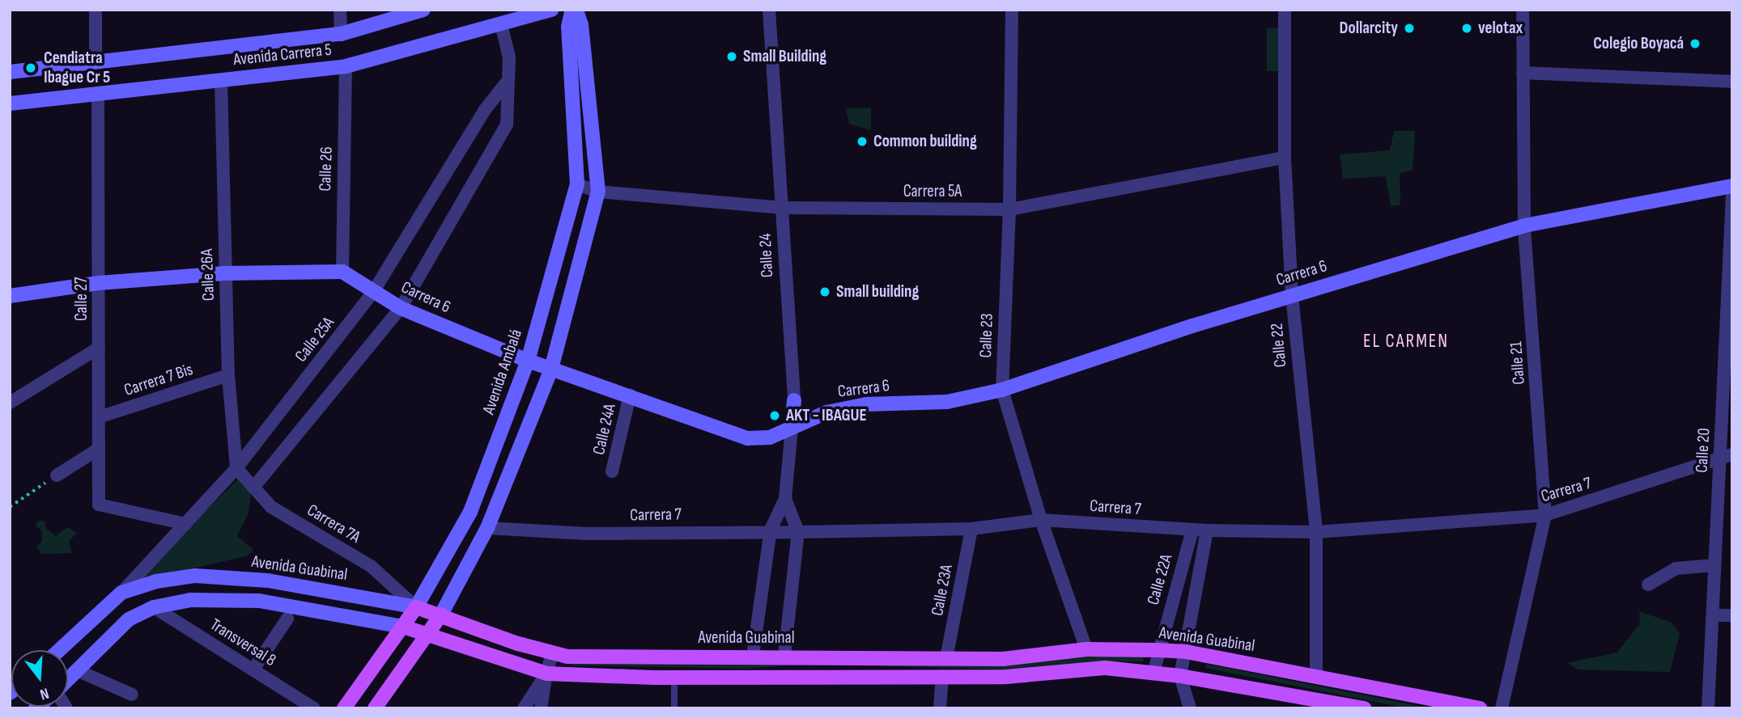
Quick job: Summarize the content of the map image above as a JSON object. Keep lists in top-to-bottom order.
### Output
{
  "streets": {
    "main road": [
      "Avenida Carrera 5",
      "Calle 24",
      "Carrera 6",
      "Avenida Ambalá",
      "Avenida Guabinal"
    ],
    "street": [
      "Calle 26",
      "Carrera 5A",
      "Calle 26A",
      "Calle 27",
      "Calle 23",
      "Calle 25A",
      "Calle 22",
      "Calle 21",
      "Carrera 7 Bis",
      "Calle 24A",
      "Calle 20",
      "Carrera 7",
      "Carrera 7A",
      "Calle 22A",
      "Calle 23A",
      "Transversal 8"
    ]
  },
  "crossings": [
    ["Avenida Carrera 5", "Calle 26"],
    ["Avenida Carrera 5", "Calle 26A"],
    ["Avenida Carrera 5", "Calle 27"],
    ["Calle 26", "Carrera 6"],
    ["Carrera 5A", "Calle 24"],
    ["Carrera 5A", "Calle 23"],
    ["Carrera 5A", "Calle 22"],
    ["Carrera 5A", "Avenida Ambalá"],
    ["Calle 24", "Carrera 6"],
    ["Calle 24", "Carrera 7"],
    ["Calle 24", "Avenida Guabinal"],
    ["Carrera 6", "Calle 23"],
    ["Carrera 6", "Calle 25A"],
    ["Carrera 6", "Calle 22"],
    ["Carrera 6", "Calle 21"],
    ["Carrera 6", "Avenida Ambalá"],
    ["Carrera 6", "Calle 24A"],
    ["Calle 26A", "Calle 25A"],
    ["Calle 26A", "Carrera 7 Bis"],
    ["Calle 26A", "Carrera 7A"],
    ["Calle 27", "Calle 25A"],
    ["Calle 27", "Carrera 7 Bis"],
    ["Calle 23", "Carrera 7"],
    ["Calle 23", "Avenida Guabinal"],
    ["Calle 25A", "Carrera 7A"],
    ["Calle 25A", "Avenida Guabinal"],
    ["Calle 22", "Carrera 7"],
    ["Calle 22", "Avenida Guabinal"],
    ["Calle 21", "Carrera 7"],
    ["Avenida Ambalá", "Carrera 7"],
    ["Avenida Ambalá", "Carrera 7A"],
    ["Avenida Ambalá", "Avenida Guabinal"],
    ["Calle 20", "Carrera 7"],
    ["Carrera 7", "Calle 22A"],
    ["Carrera 7", "Calle 23A"],
    ["Carrera 7A", "Avenida Guabinal"],
    ["Avenida Guabinal", "Calle 22A"],
    ["Avenida Guabinal", "Calle 23A"]
  ],
  "districts": ["EL CARMEN"],
  "places": [
    "Dollarcity",
    "velotax",
    "Colegio Boyacá",
    "Small Building",
    "Cendiatra Ibague Cr 5",
    "Common building",
    "Small building",
    "AKT - IBAGUE"
  ],
  "north": "bottom"
}
